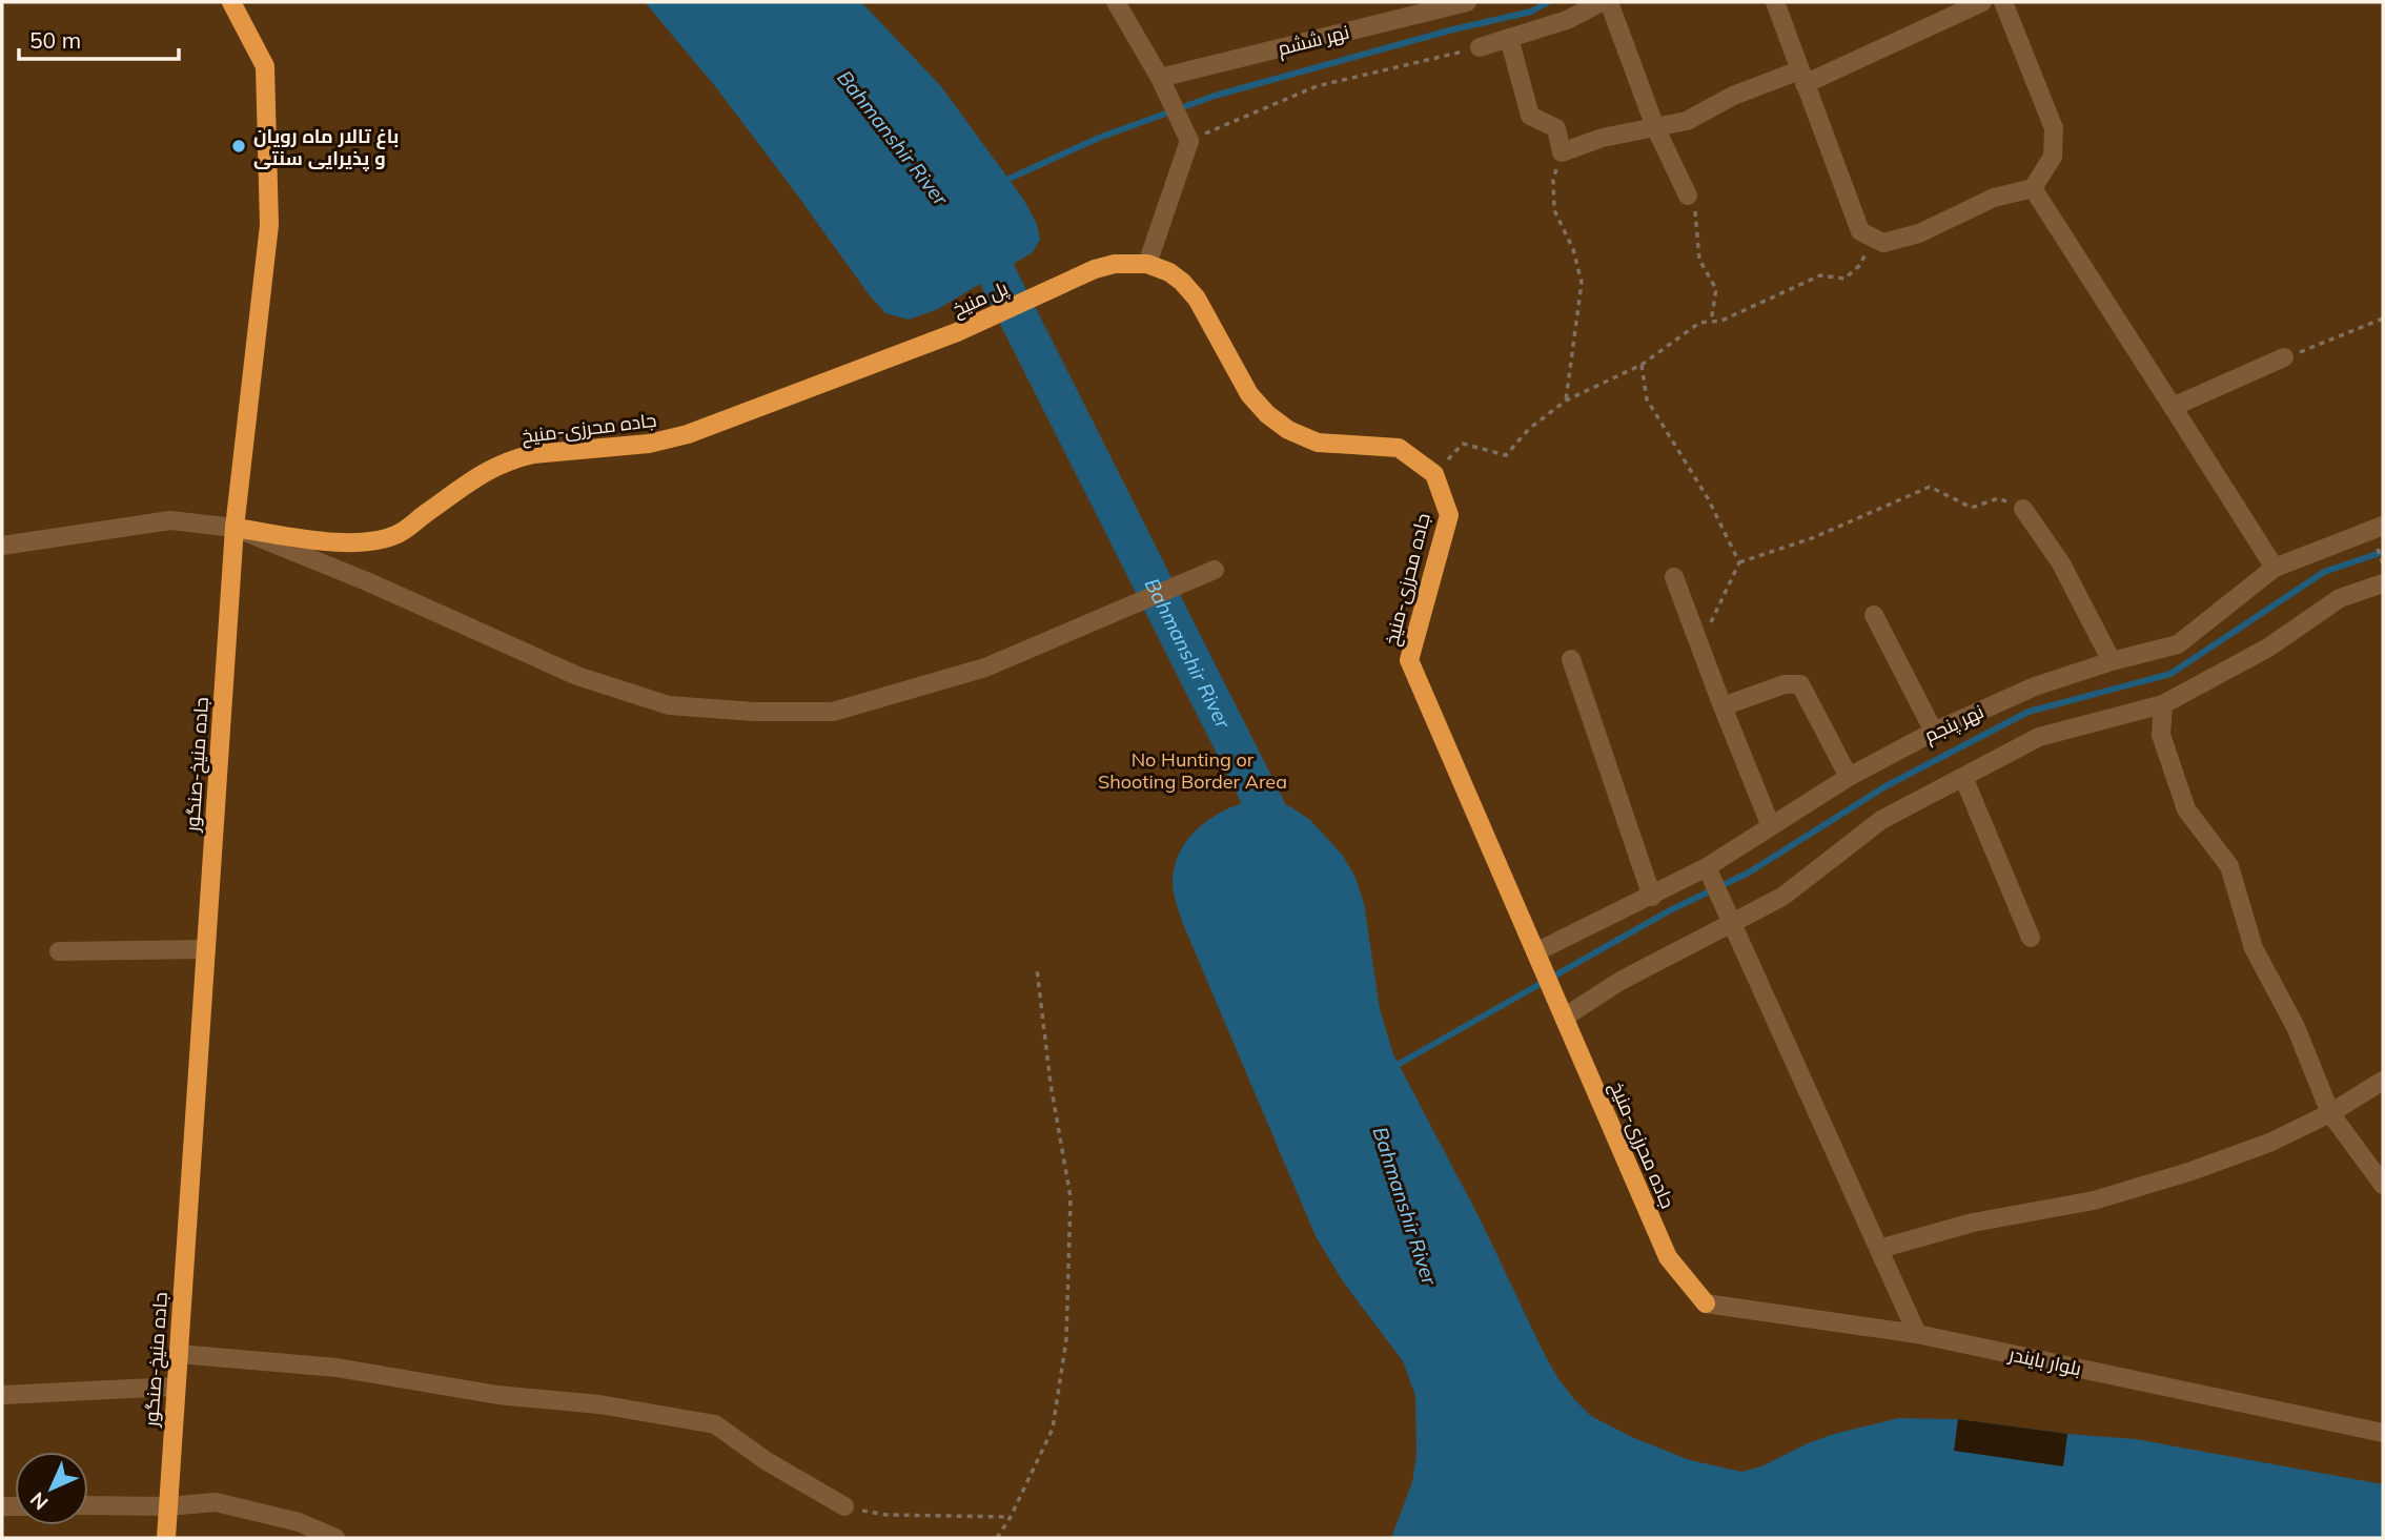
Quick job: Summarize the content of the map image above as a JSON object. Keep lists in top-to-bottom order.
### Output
{
  "streets": {
    "main road": ["پل منیخ", "جاده محرزی-منیخ", "جاده منیخ-صنگور"],
    "street": ["نهر ششم", "نهر پنجم", "بلوار بایندر"]
  },
  "crossings": [
    ["پل منیخ", "جاده محرزی-منیخ"],
    ["جاده محرزی-منیخ", "نهر پنجم"],
    ["جاده محرزی-منیخ", "جاده منیخ-صنگور"],
    ["جاده محرزی-منیخ", "بلوار بایندر"]
  ],
  "water": ["Bahmanshir River"],
  "parks": ["No Hunting or Shooting Border Area"],
  "places": ["باغ تالار ماه رویان و پذیرایی سنتی"],
  "scale_bar": "50 m",
  "north": "bottom left"
}
